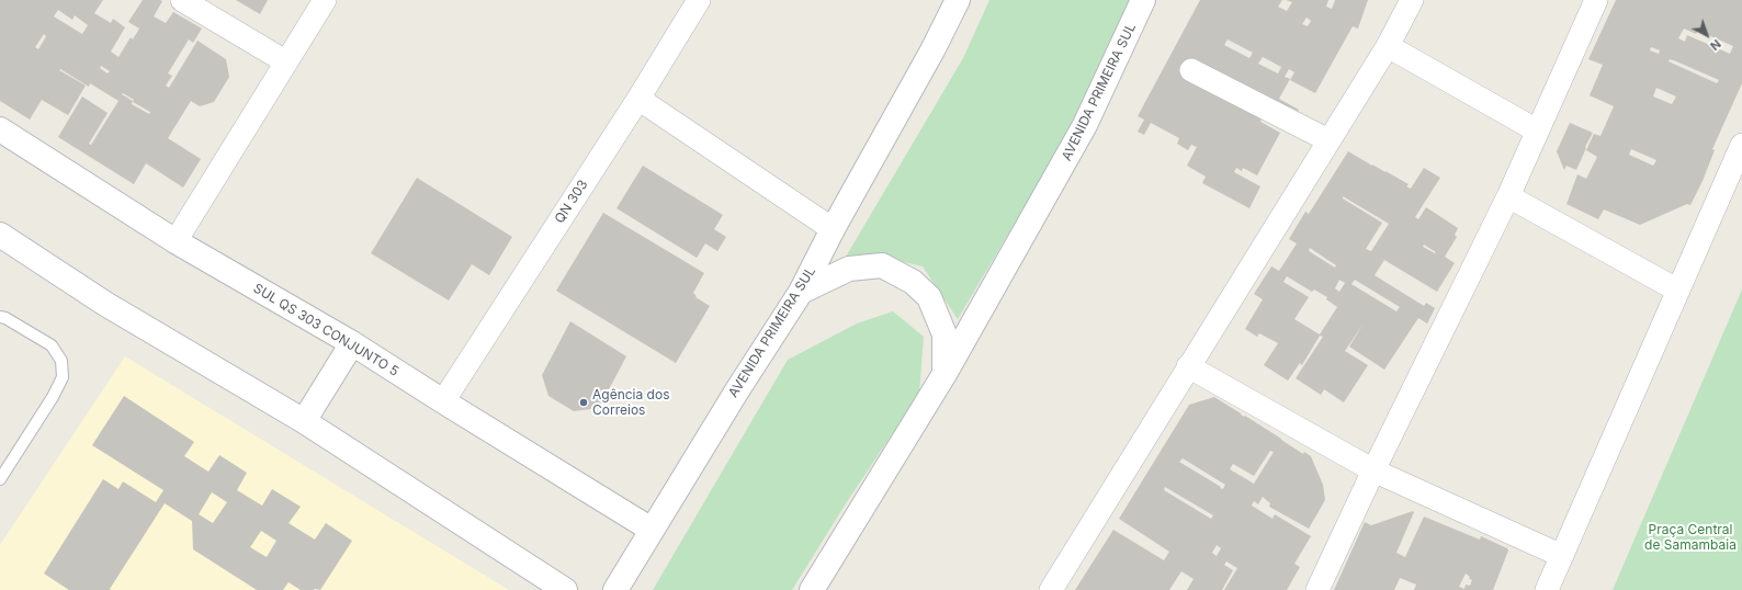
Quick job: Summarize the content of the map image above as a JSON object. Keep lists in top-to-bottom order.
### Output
{
  "streets": {
    "main road": ["AVENIDA PRIMEIRA SUL", "SUL QS 303 CONJUNTO 5"],
    "street": ["QN 303"]
  },
  "crossings": [
    ["AVENIDA PRIMEIRA SUL", "SUL QS 303 CONJUNTO 5"],
    ["QN 303", "SUL QS 303 CONJUNTO 5"]
  ],
  "parks": ["Praça Central de Samambaia"],
  "places": ["Agência dos Correios"],
  "north": "bottom right"
}
